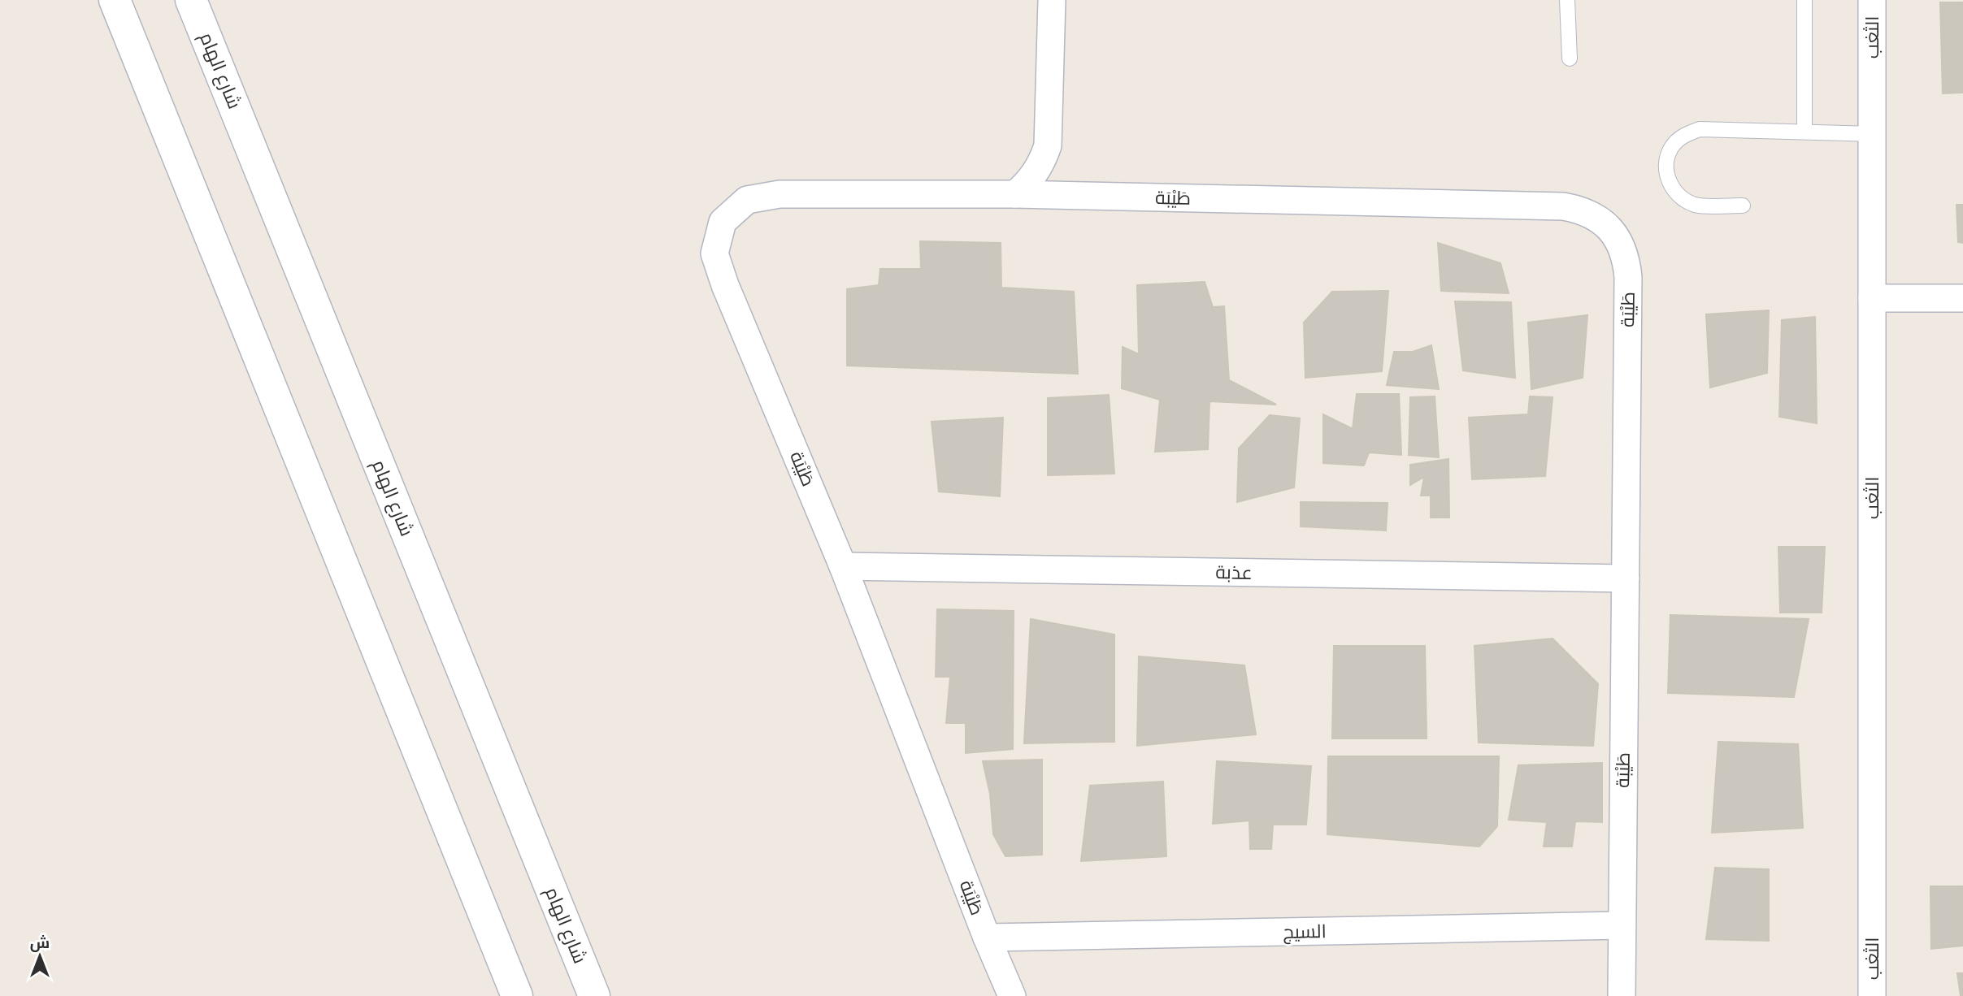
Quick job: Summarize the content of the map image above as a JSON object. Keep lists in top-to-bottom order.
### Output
{
  "streets": {
    "street": [
      "الثغب",
      "شارع الهام",
      "طَيْبَة",
      "عذبة",
      "السيج"
    ]
  },
  "crossings": [
    ["طَيْبَة", "عذبة"],
    ["طَيْبَة", "السيج"]
  ],
  "north": "top"
}
